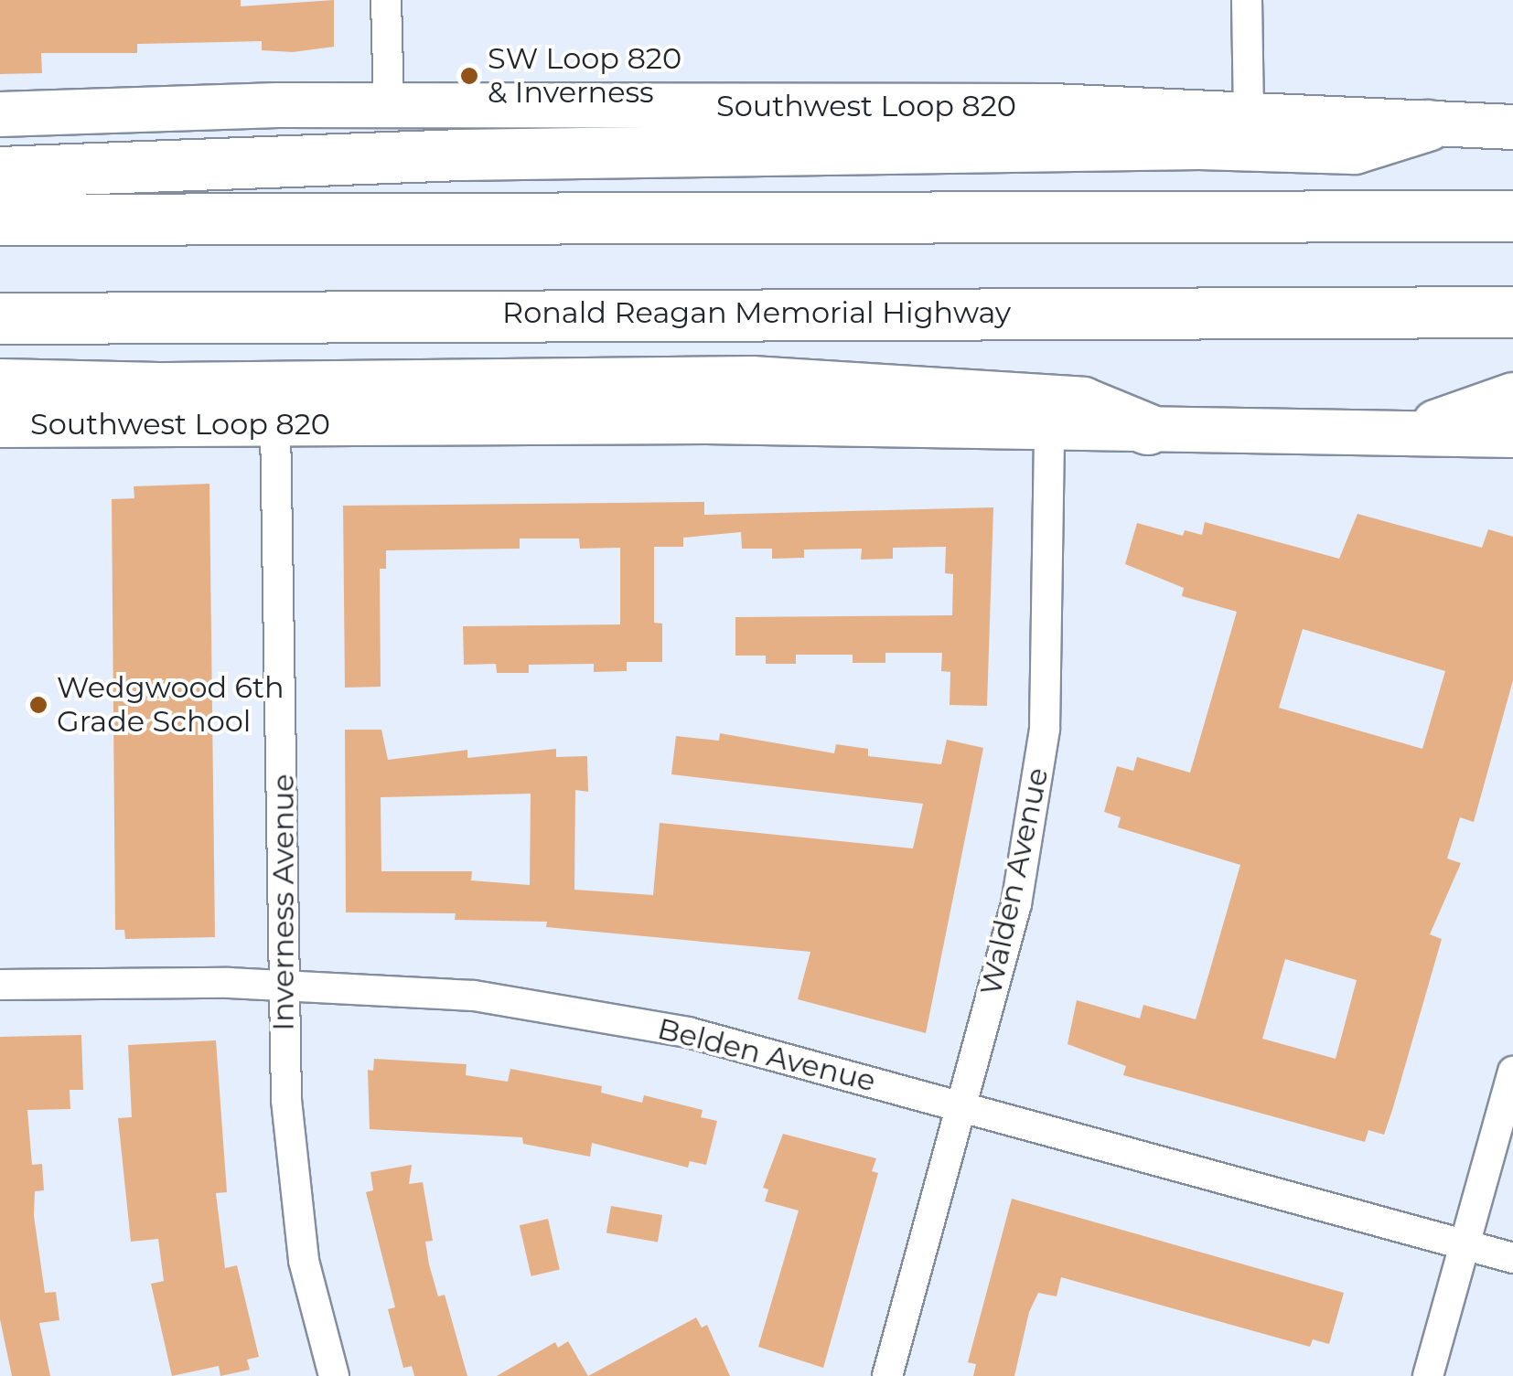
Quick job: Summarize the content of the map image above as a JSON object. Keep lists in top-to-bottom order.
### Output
{
  "streets": {
    "highway": ["Ronald Reagan Memorial Highway"],
    "main road": ["Southwest Loop 820"],
    "street": ["Walden Avenue", "Inverness Avenue", "Belden Avenue"]
  },
  "crossings": [
    ["Southwest Loop 820", "Walden Avenue"],
    ["Southwest Loop 820", "Inverness Avenue"],
    ["Walden Avenue", "Belden Avenue"],
    ["Inverness Avenue", "Belden Avenue"]
  ],
  "places": ["SW Loop 820 & Inverness", "Wedgwood 6th Grade School"]
}
